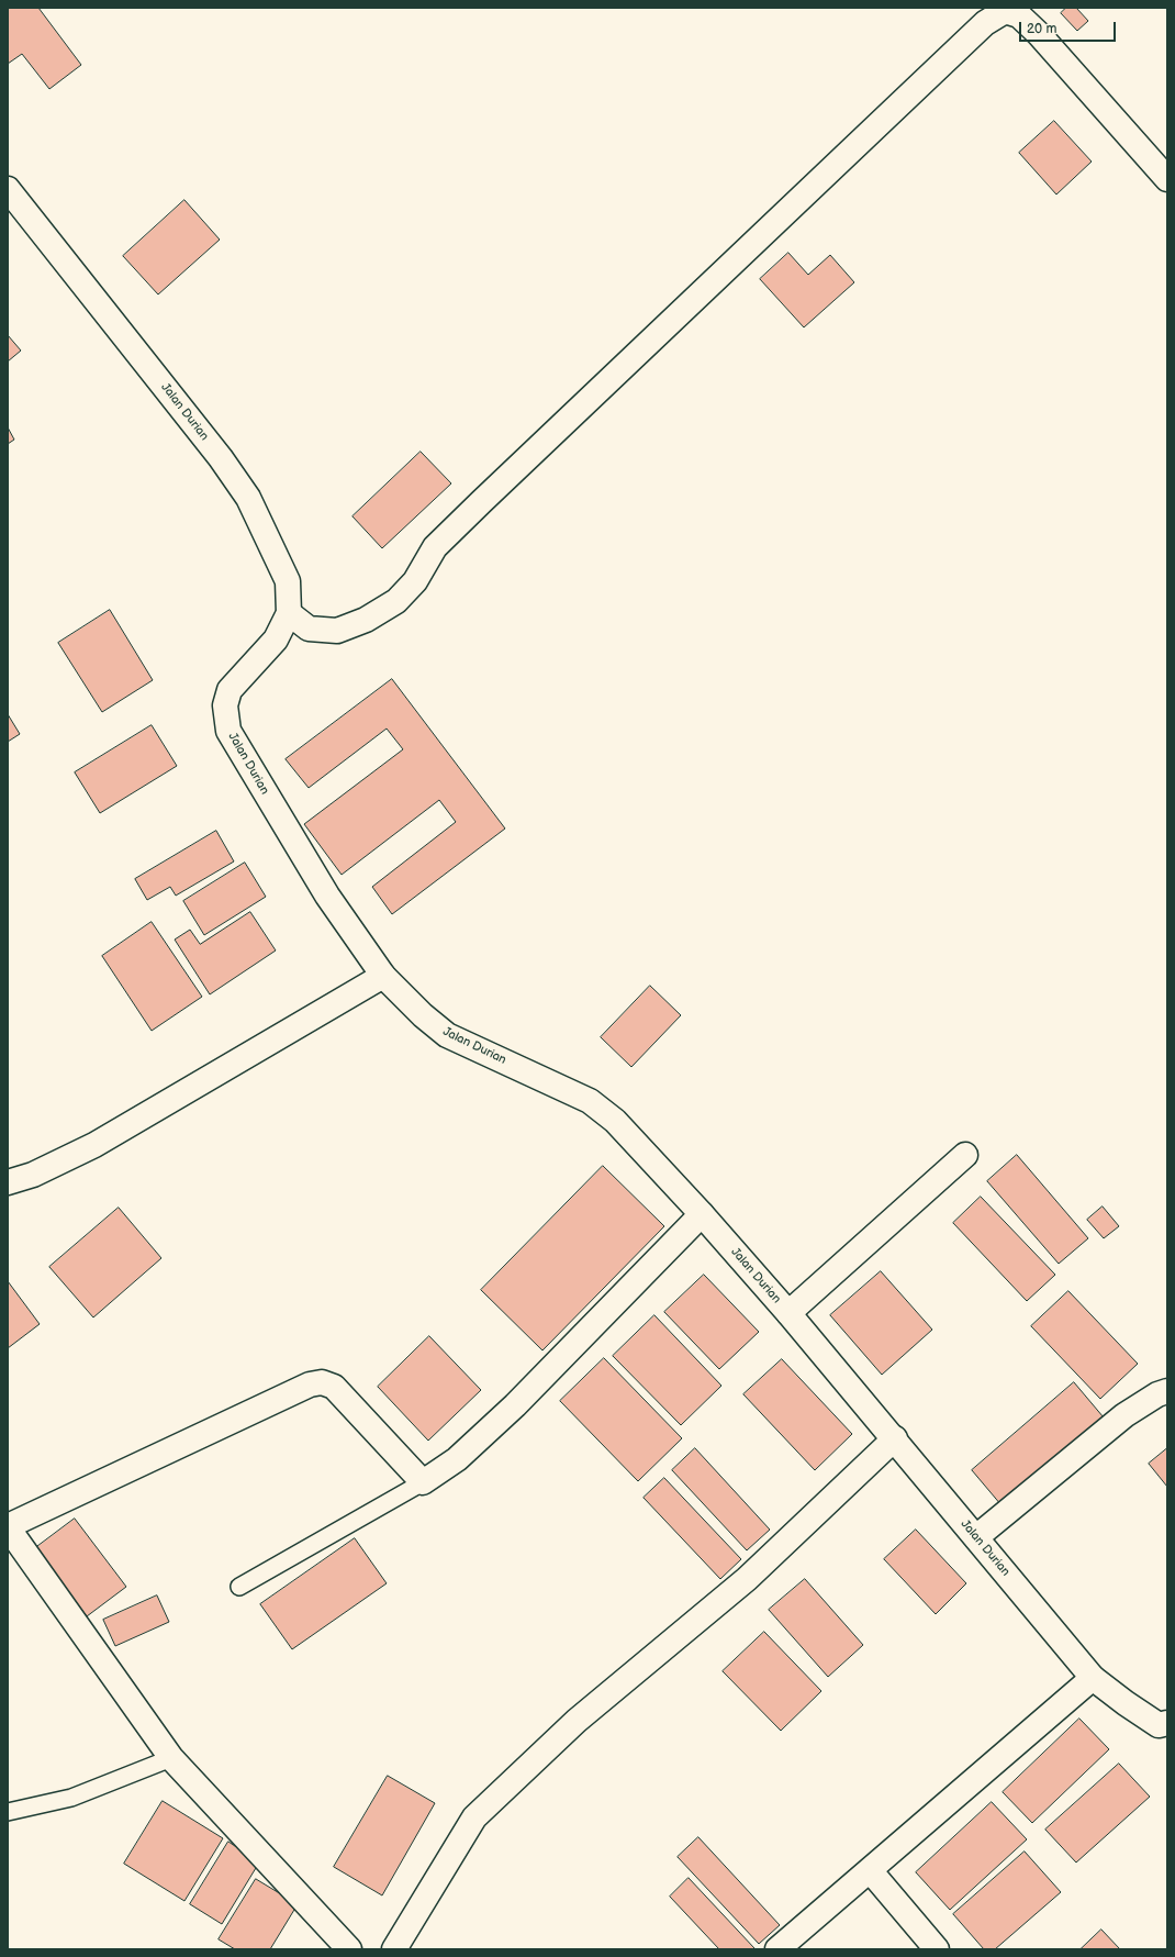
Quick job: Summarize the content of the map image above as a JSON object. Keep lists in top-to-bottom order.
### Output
{
  "streets": {
    "street": ["Jalan Durian"]
  },
  "scale_bar": "20 m"
}
